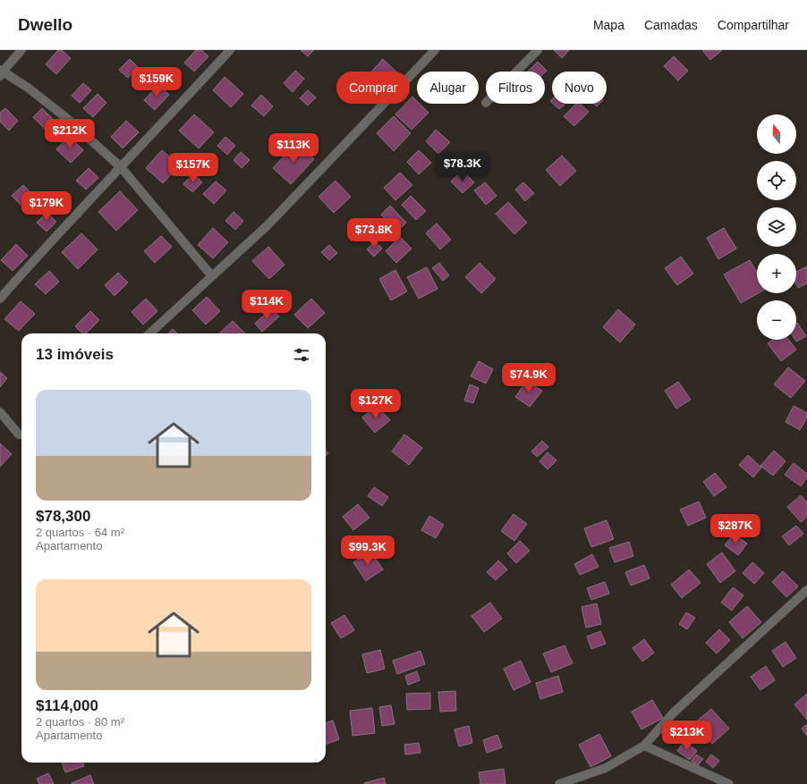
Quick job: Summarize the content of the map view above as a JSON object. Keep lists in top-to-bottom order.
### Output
{
  "north": "top",
  "page": {
    "header": "Dwello",
    "nav": ["Mapa", "Camadas", "Compartilhar"],
    "price": [
      "$159K",
      "$212K",
      "$113K",
      "$78.3K",
      "$157K",
      "$179K",
      "$73.8K",
      "$114K",
      "$74.9K",
      "$127K",
      "$287K",
      "$99.3K",
      "$213K"
    ],
    "chip": [
      "Comprar",
      "Alugar",
      "Filtros",
      "Novo"
    ],
    "map_buttons": ["+", "−"],
    "heading": "13 imóveis",
    "list": [
      {
        "name": "$78,300",
        "note": "2 quartos · 64 m² · Apartamento"
      },
      {
        "name": "$114,000",
        "note": "2 quartos · 80 m² · Apartamento"
      }
    ]
  }
}
